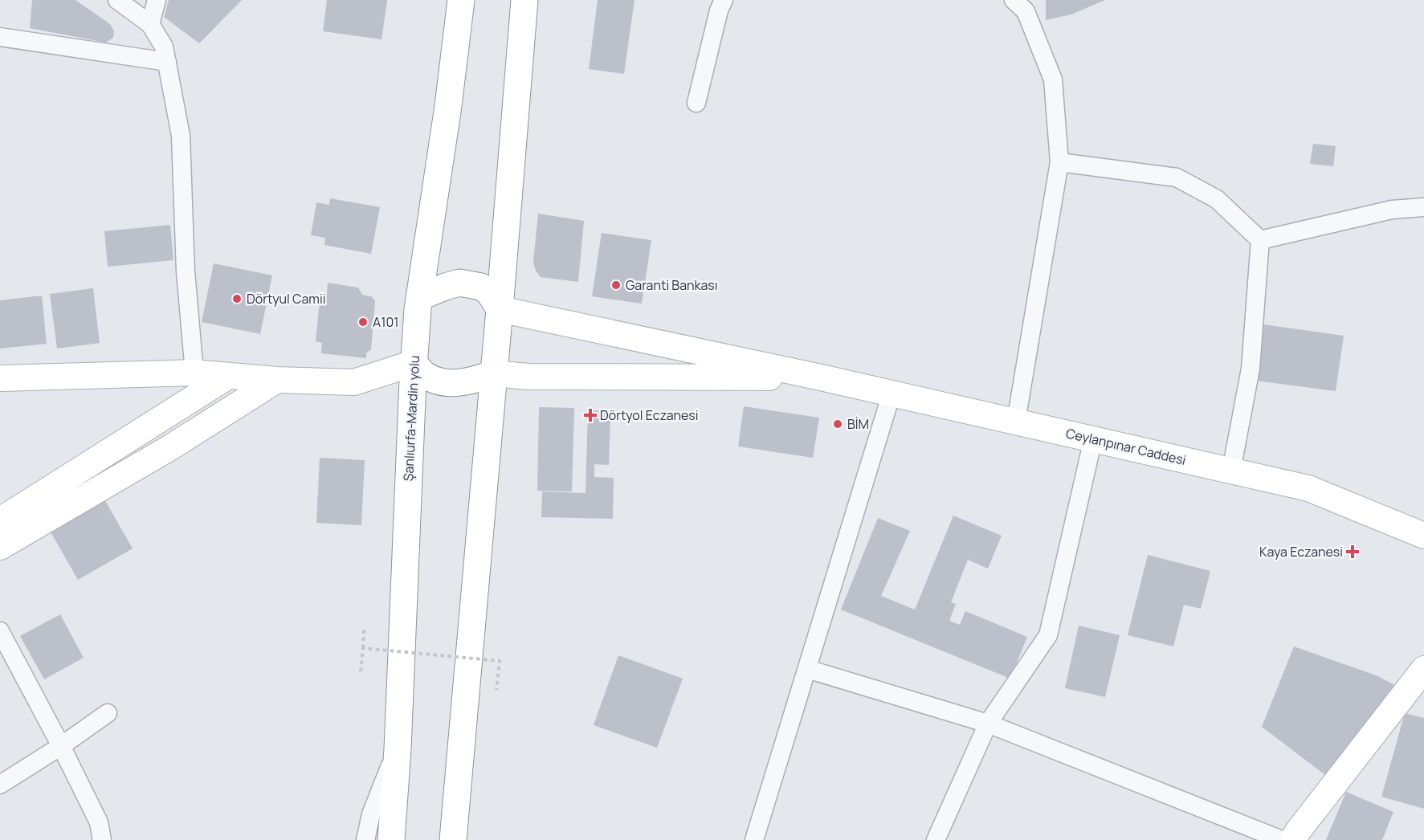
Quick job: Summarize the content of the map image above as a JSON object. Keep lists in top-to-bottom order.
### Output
{
  "streets": {
    "highway": ["Şanlıurfa-Mardin yolu"],
    "street": ["Ceylanpınar Caddesi"]
  },
  "places": {
    "other": [
      "Garanti Bankası",
      "Dörtyul Camii",
      "A101",
      "BİM"
    ],
    "health": ["Dörtyol Eczanesi", "Kaya Eczanesi"]
  }
}
